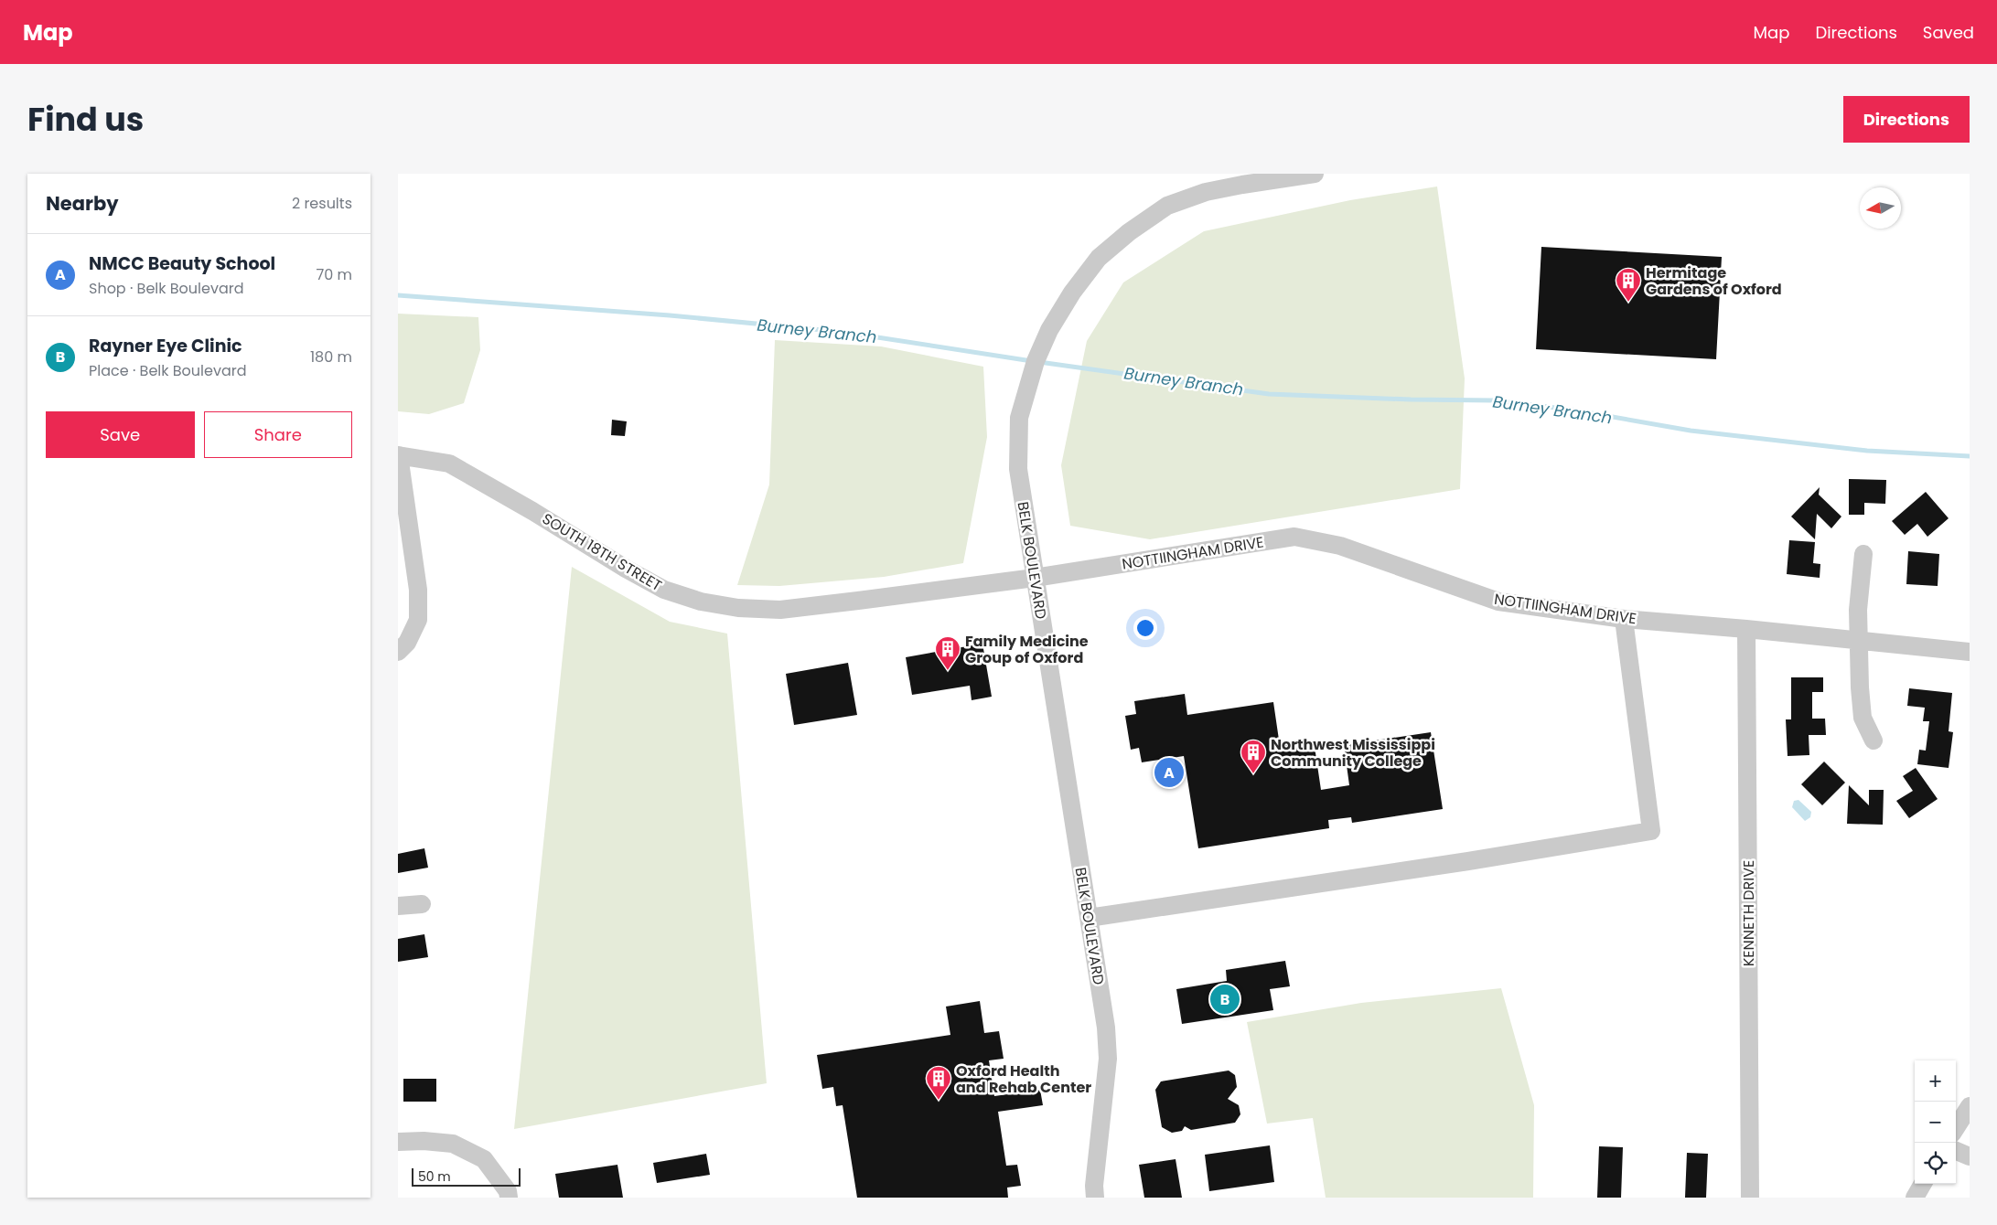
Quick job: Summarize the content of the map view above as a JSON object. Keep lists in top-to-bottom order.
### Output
{
  "streets": {
    "street": [
      "SOUTH 18TH STREET",
      "NOTTIINGHAM DRIVE",
      "BELK BOULEVARD",
      "KENNETH DRIVE"
    ]
  },
  "crossings": [
    ["SOUTH 18TH STREET", "NOTTIINGHAM DRIVE"],
    ["SOUTH 18TH STREET", "BELK BOULEVARD"],
    ["NOTTIINGHAM DRIVE", "BELK BOULEVARD"],
    ["NOTTIINGHAM DRIVE", "KENNETH DRIVE"]
  ],
  "water": ["Burney Branch"],
  "places": {
    "building": [
      "Hermitage Gardens of Oxford",
      "Family Medicine Group of Oxford",
      "Northwest Mississippi Community College",
      "Oxford Health and Rehab Center"
    ]
  },
  "scale_bar": "50 m",
  "north": "left",
  "page": {
    "header": "Map",
    "nav": ["Map", "Directions", "Saved"],
    "title": "Find us",
    "buttons": [
      "Directions",
      ["Save", "Share"]
    ],
    "heading": ["Nearby", "2 results"],
    "list": [
      {
        "mark": "A",
        "name": "NMCC Beauty School",
        "note": "Shop · Belk Boulevard",
        "value": "70 m"
      },
      {
        "mark": "B",
        "name": "Rayner Eye Clinic",
        "note": "Place · Belk Boulevard",
        "value": "180 m"
      }
    ],
    "pins": ["A", "B"],
    "map_buttons": ["+", "−"],
    "scale": "50 m"
  }
}
